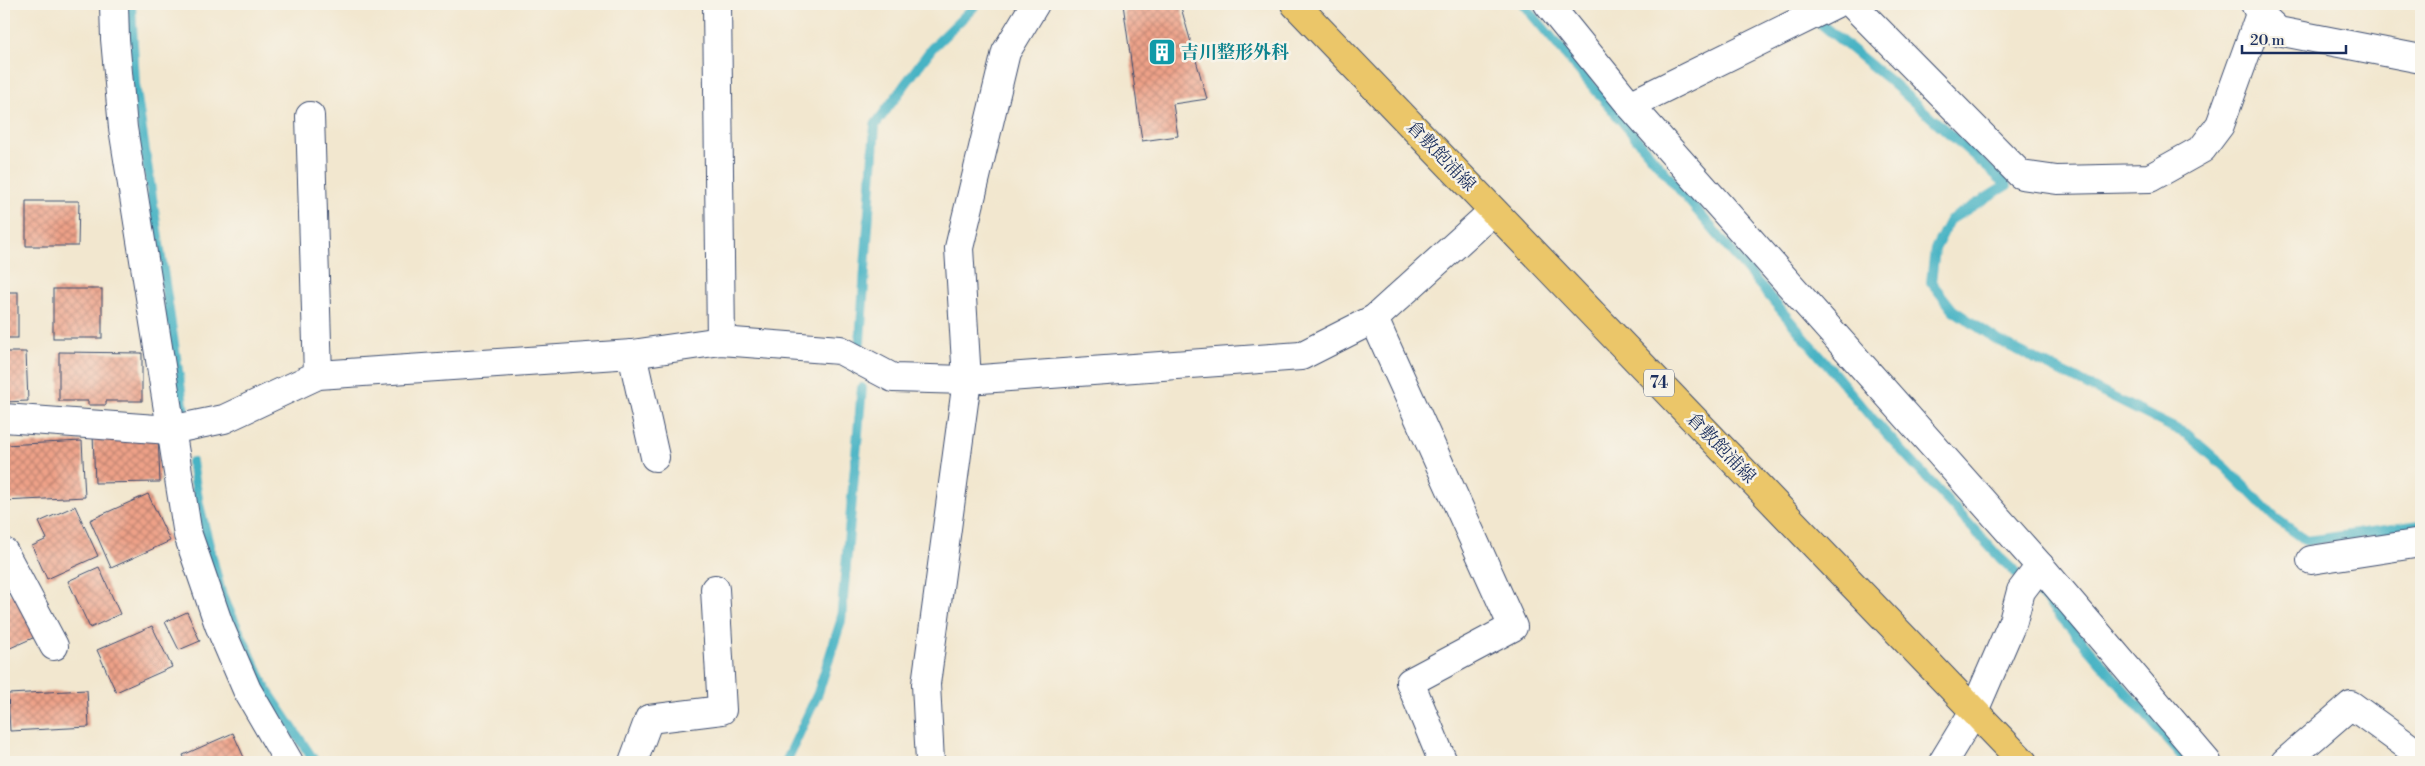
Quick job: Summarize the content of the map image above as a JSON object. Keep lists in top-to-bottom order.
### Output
{
  "streets": {
    "main road": ["倉敷飽浦線", "74"]
  },
  "places": {
    "building": ["吉川整形外科"]
  },
  "scale_bar": "20 m"
}
